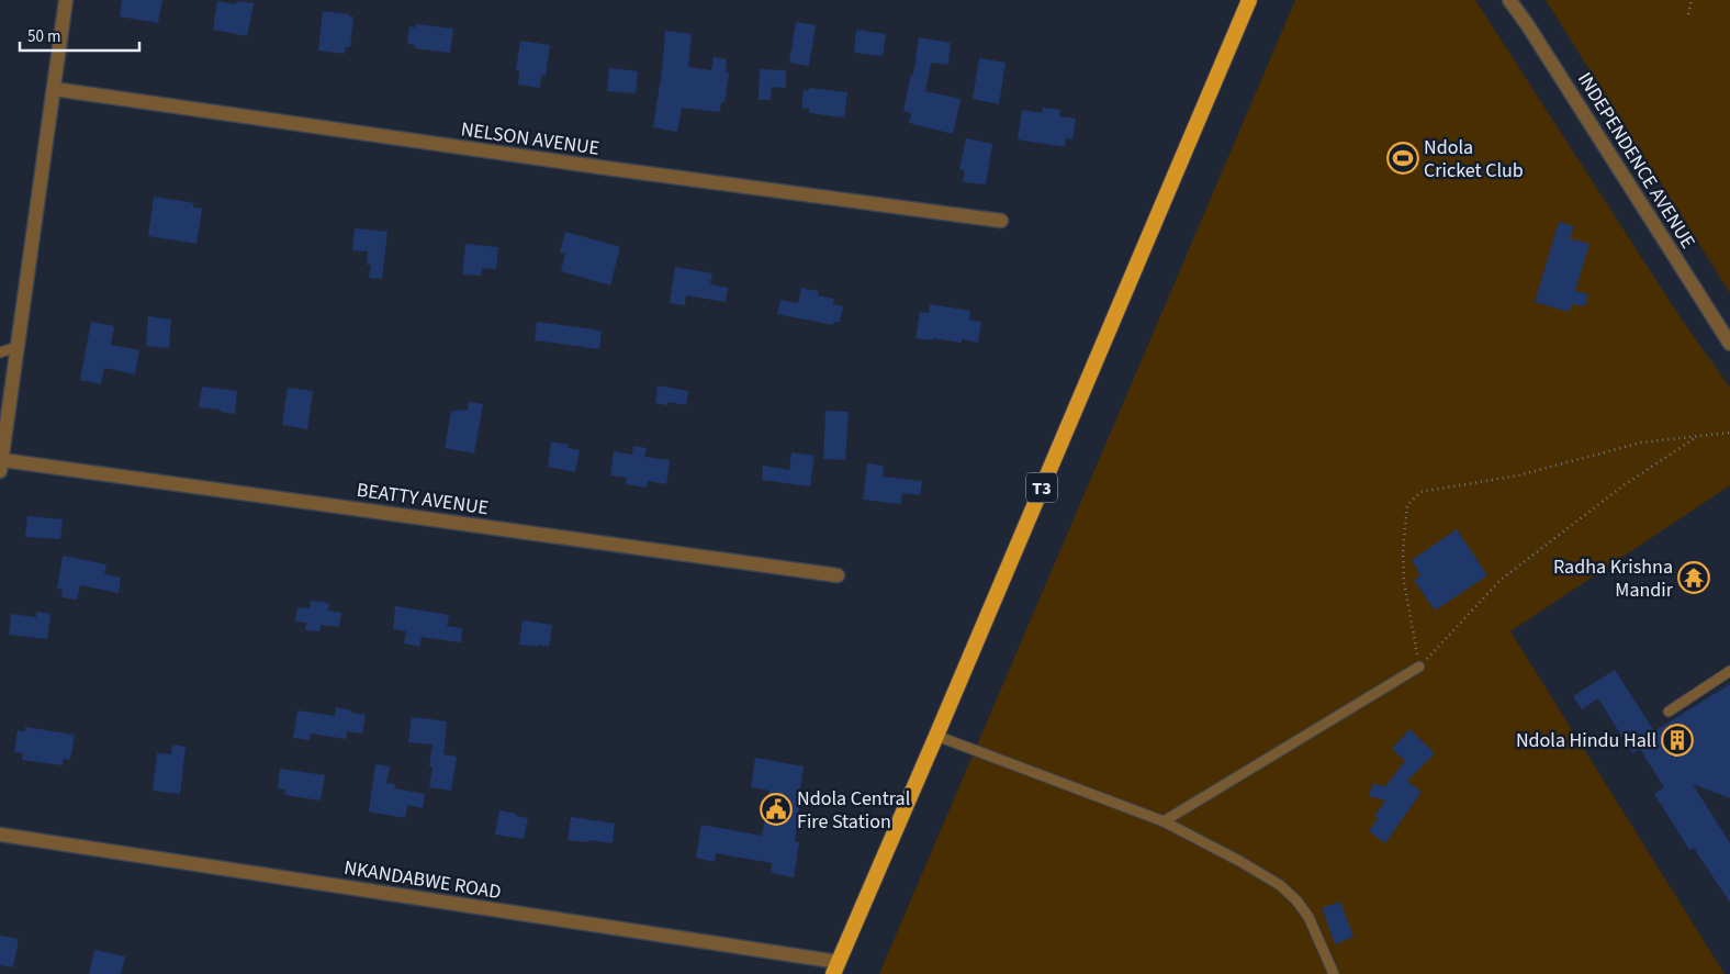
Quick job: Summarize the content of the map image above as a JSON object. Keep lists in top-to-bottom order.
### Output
{
  "streets": {
    "highway": ["T3"],
    "street": [
      "NELSON AVENUE",
      "INDEPENDENCE AVENUE",
      "BEATTY AVENUE",
      "NKANDABWE ROAD"
    ]
  },
  "crossings": [
    ["T3", "NKANDABWE ROAD"]
  ],
  "places": {
    "sports": ["Ndola Cricket Club"],
    "temple": ["Radha Krishna Mandir"],
    "building": ["Ndola Hindu Hall"],
    "public building": ["Ndola Central Fire Station"]
  },
  "scale_bar": "50 m"
}
